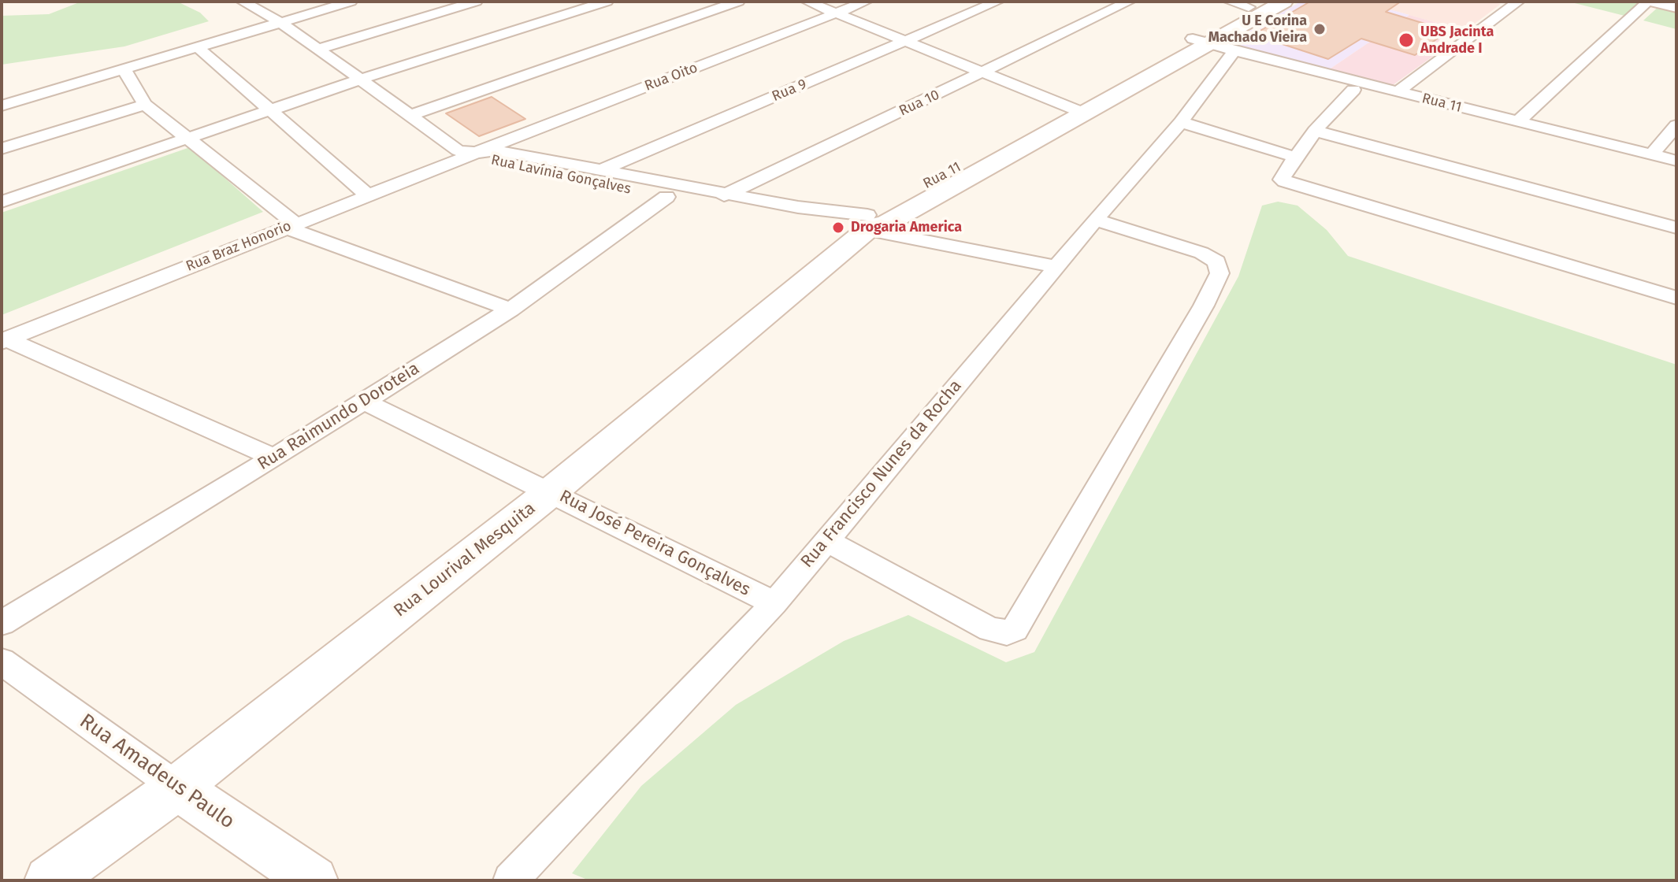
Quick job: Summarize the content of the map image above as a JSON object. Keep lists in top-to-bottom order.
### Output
{
  "streets": {
    "main road": ["Rua 11", "Rua Lourival Mesquita", "Rua Amadeus Paulo"],
    "street": [
      "Rua Oito",
      "Rua 9",
      "Rua 10",
      "Rua Lavínia Gonçalves",
      "Rua Braz Honorio",
      "Rua Raimundo Doroteia",
      "Rua Francisco Nunes da Rocha",
      "Rua José Pereira Gonçalves"
    ]
  },
  "crossings": [
    ["Rua Oito", "Rua Lavínia Gonçalves"],
    ["Rua Oito", "Rua Braz Honorio"],
    ["Rua 9", "Rua Lavínia Gonçalves"],
    ["Rua 10", "Rua Lavínia Gonçalves"],
    ["Rua 11", "Rua Lavínia Gonçalves"],
    ["Rua 11", "Rua Francisco Nunes da Rocha"],
    ["Rua 11", "Rua Lourival Mesquita"],
    ["Rua Lavínia Gonçalves", "Rua Braz Honorio"],
    ["Rua Lavínia Gonçalves", "Rua Raimundo Doroteia"],
    ["Rua Lavínia Gonçalves", "Rua Francisco Nunes da Rocha"],
    ["Rua Lavínia Gonçalves", "Rua Lourival Mesquita"],
    ["Rua Raimundo Doroteia", "Rua José Pereira Gonçalves"],
    ["Rua Francisco Nunes da Rocha", "Rua José Pereira Gonçalves"],
    ["Rua José Pereira Gonçalves", "Rua Lourival Mesquita"],
    ["Rua Lourival Mesquita", "Rua Amadeus Paulo"]
  ],
  "places": ["U E Corina Machado Vieira", "UBS Jacinta Andrade I", "Drogaria America"]
}
